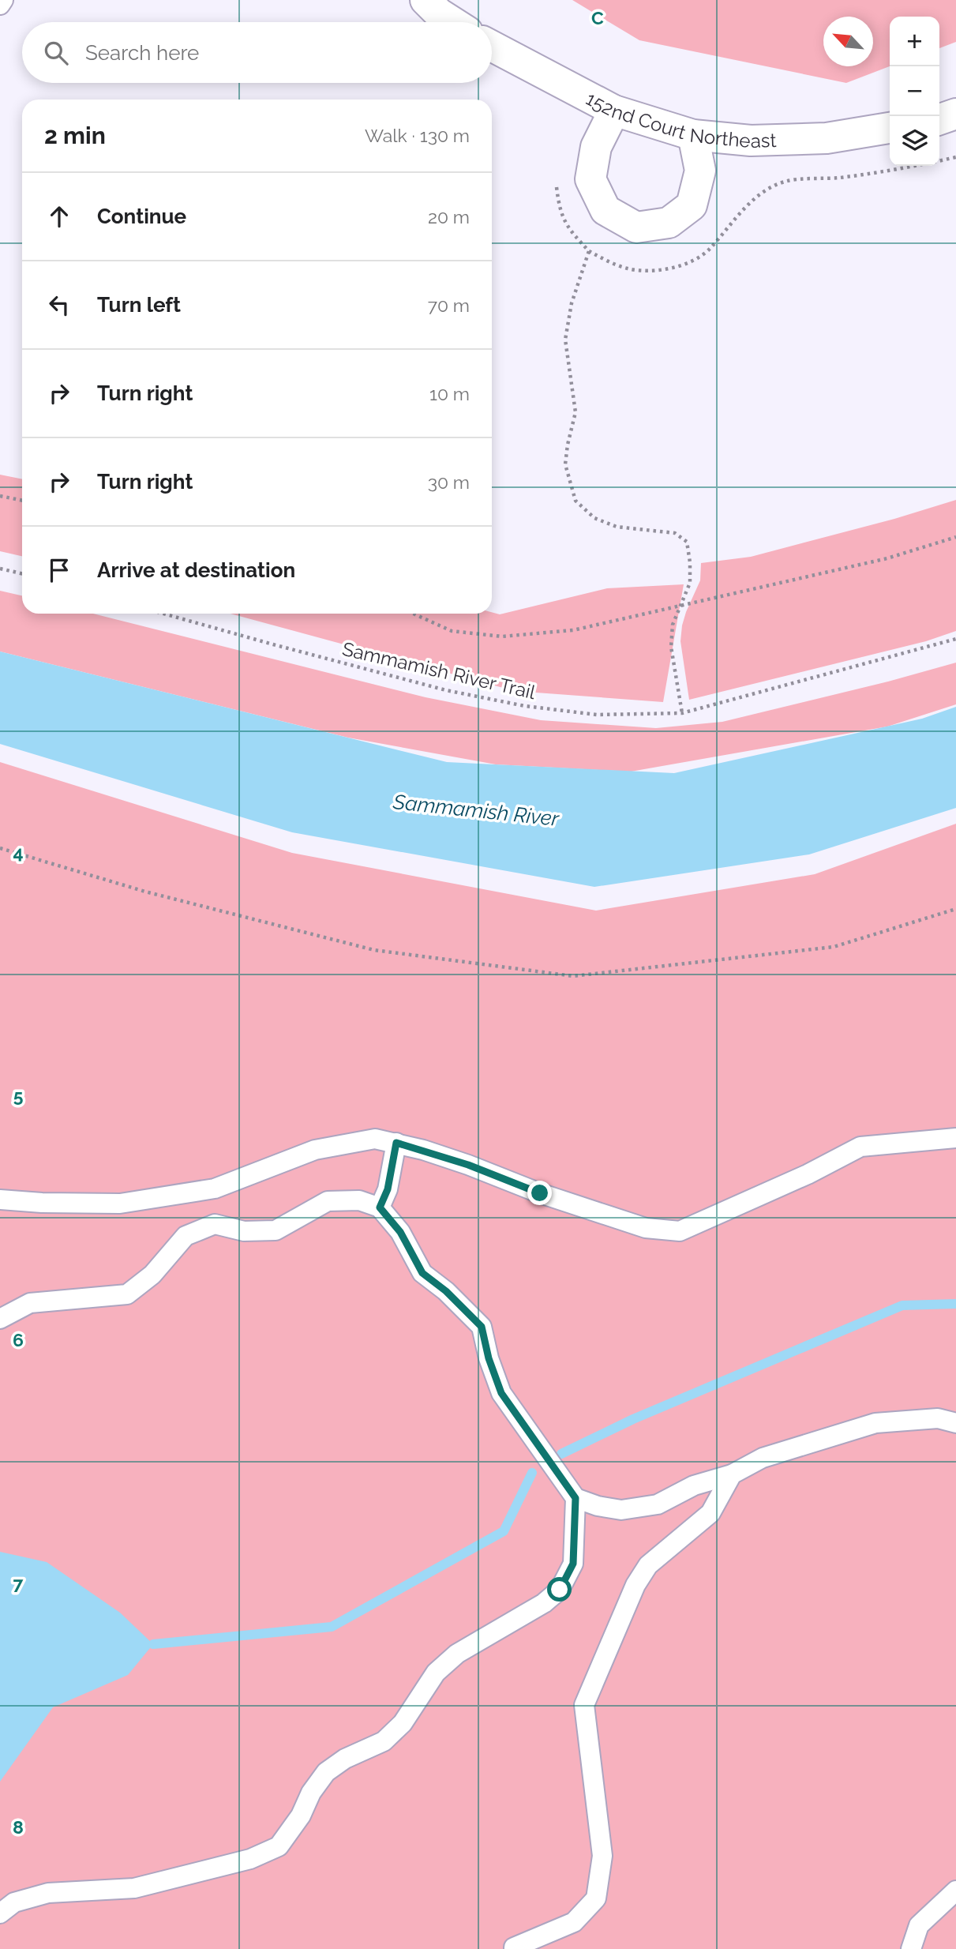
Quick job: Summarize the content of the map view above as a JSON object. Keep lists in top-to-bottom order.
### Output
{
  "streets": {
    "street": ["152nd Court Northeast"],
    "path": ["Sammamish River Trail"]
  },
  "water": ["Sammamish River"],
  "north": "top left",
  "page": {
    "map_buttons": ["+", "−"],
    "search": "Search here",
    "heading": ["2 min", "Walk · 130 m"],
    "list": [
      ["Continue", "20 m"],
      ["Turn left", "70 m"],
      ["Turn right", "10 m"],
      ["Turn right", "30 m"],
      "Arrive at destination"
    ]
  },
  "grid": {
    "columns": ["C"],
    "rows": [
      "4",
      "5",
      "6",
      "7",
      "8"
    ]
  }
}
